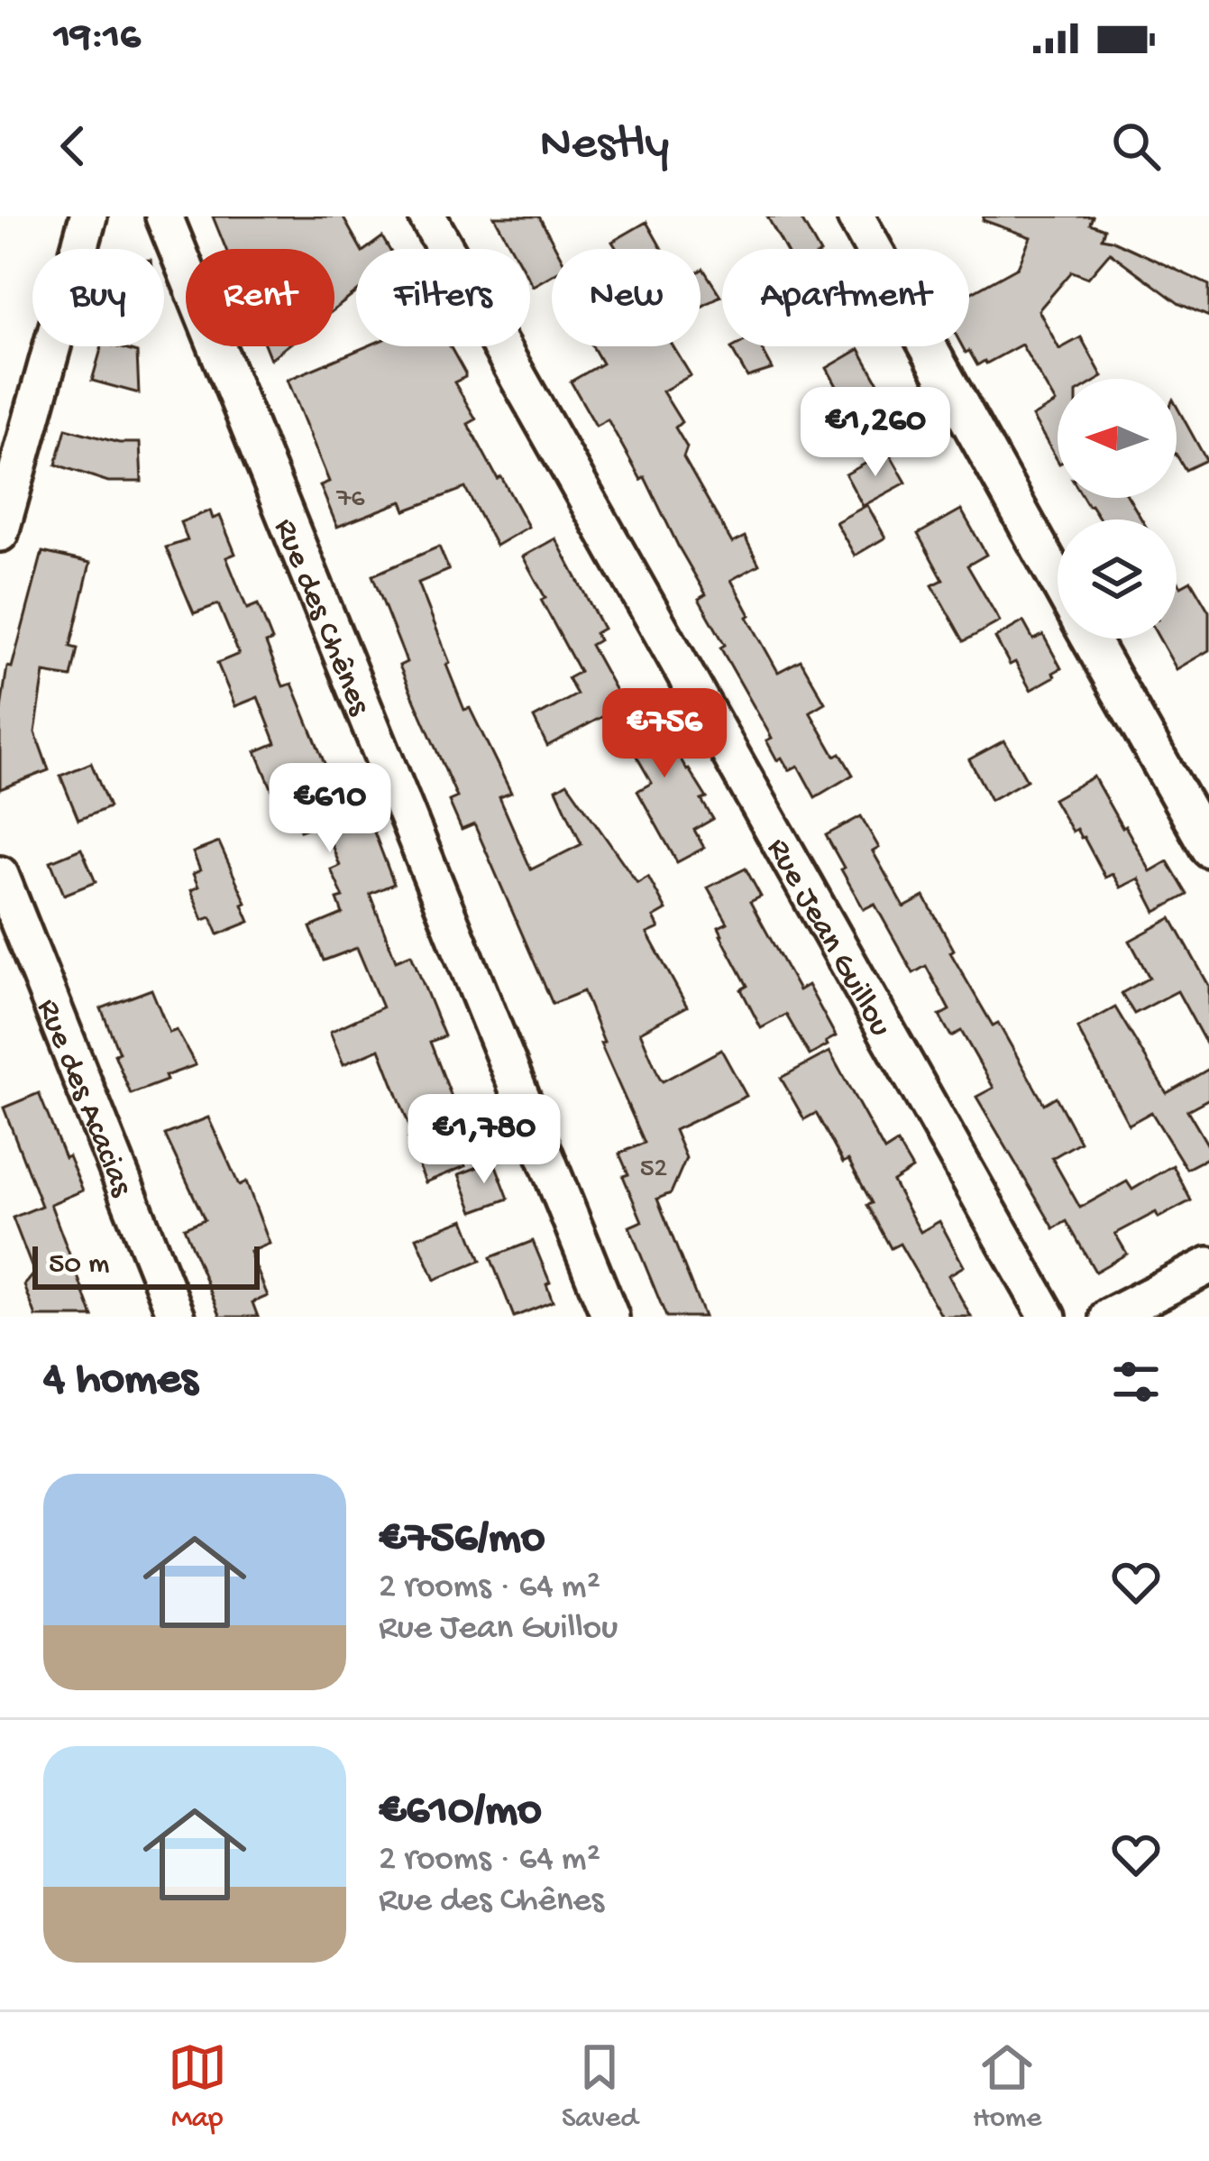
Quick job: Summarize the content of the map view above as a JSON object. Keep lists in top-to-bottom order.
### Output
{
  "streets": {
    "street": ["Rue des Chênes", "Rue Jean Guillou", "Rue des Acacias"]
  },
  "house_numbers": ["76", "52"],
  "scale_bar": "50 m",
  "north": "left",
  "page": {
    "status": "19:16",
    "header": "Nestly",
    "chip": [
      "Buy",
      "Rent",
      "Filters",
      "New",
      "Apartment"
    ],
    "price": [
      "€1,260",
      "€756",
      "€610",
      "€1,780"
    ],
    "scale": "50 m",
    "heading": "4 homes",
    "list": [
      {
        "name": "€756/mo",
        "note": "2 rooms · 64 m² · Rue Jean Guillou"
      },
      {
        "name": "€610/mo",
        "note": "2 rooms · 64 m² · Rue des Chênes"
      }
    ],
    "tabs": ["Map", "Saved", "Home"]
  }
}
